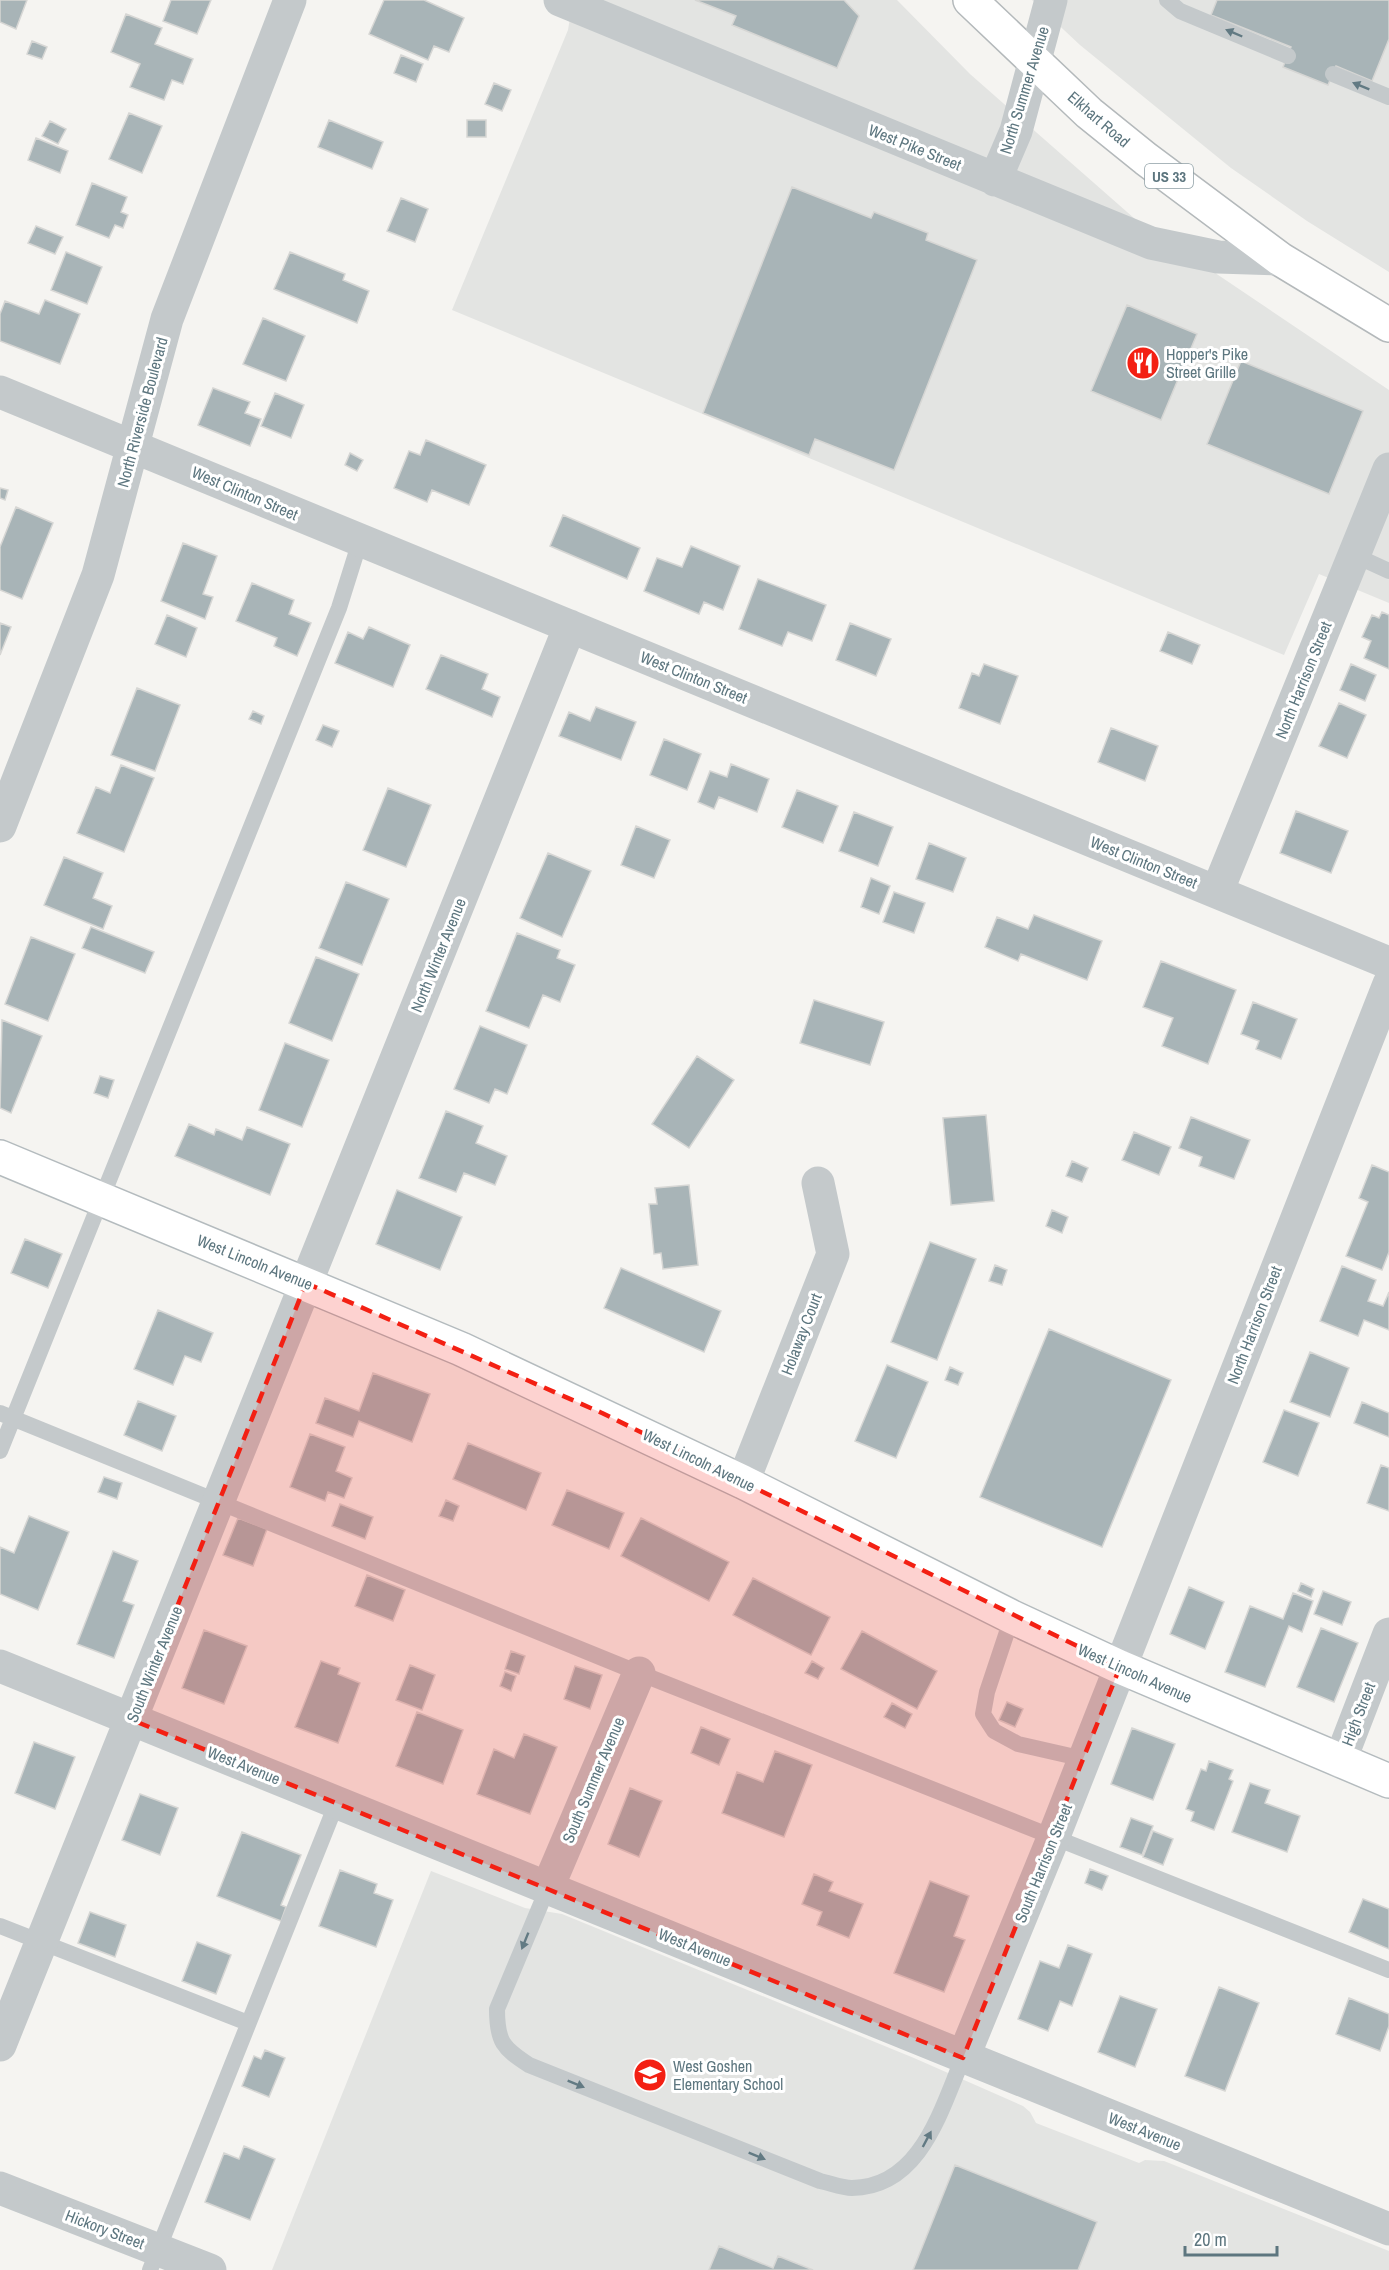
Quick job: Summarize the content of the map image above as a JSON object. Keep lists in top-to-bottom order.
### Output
{
  "streets": {
    "main road": ["Elkhart Road", "US 33", "West Lincoln Avenue"],
    "street": [
      "North Summer Avenue",
      "West Pike Street",
      "North Riverside Boulevard",
      "West Clinton Street",
      "North Harrison Street",
      "North Winter Avenue",
      "Holaway Court",
      "South Winter Avenue",
      "High Street",
      "West Avenue",
      "South Summer Avenue",
      "South Harrison Street",
      "Hickory Street"
    ]
  },
  "crossings": [
    ["North Summer Avenue", "Elkhart Road"],
    ["North Summer Avenue", "West Pike Street"],
    ["Elkhart Road", "West Pike Street"],
    ["North Riverside Boulevard", "West Clinton Street"],
    ["West Clinton Street", "North Harrison Street"],
    ["West Clinton Street", "North Winter Avenue"],
    ["North Harrison Street", "West Lincoln Avenue"],
    ["North Harrison Street", "South Harrison Street"],
    ["North Winter Avenue", "West Lincoln Avenue"],
    ["North Winter Avenue", "South Winter Avenue"],
    ["West Lincoln Avenue", "Holaway Court"],
    ["West Lincoln Avenue", "South Winter Avenue"],
    ["West Lincoln Avenue", "High Street"],
    ["West Lincoln Avenue", "South Harrison Street"],
    ["South Winter Avenue", "West Avenue"],
    ["West Avenue", "South Summer Avenue"],
    ["West Avenue", "South Harrison Street"]
  ],
  "places": {
    "restaurant": ["Hopper's Pike Street Grille"],
    "school or university": ["West Goshen Elementary School"]
  },
  "scale_bar": "20 m"
}
